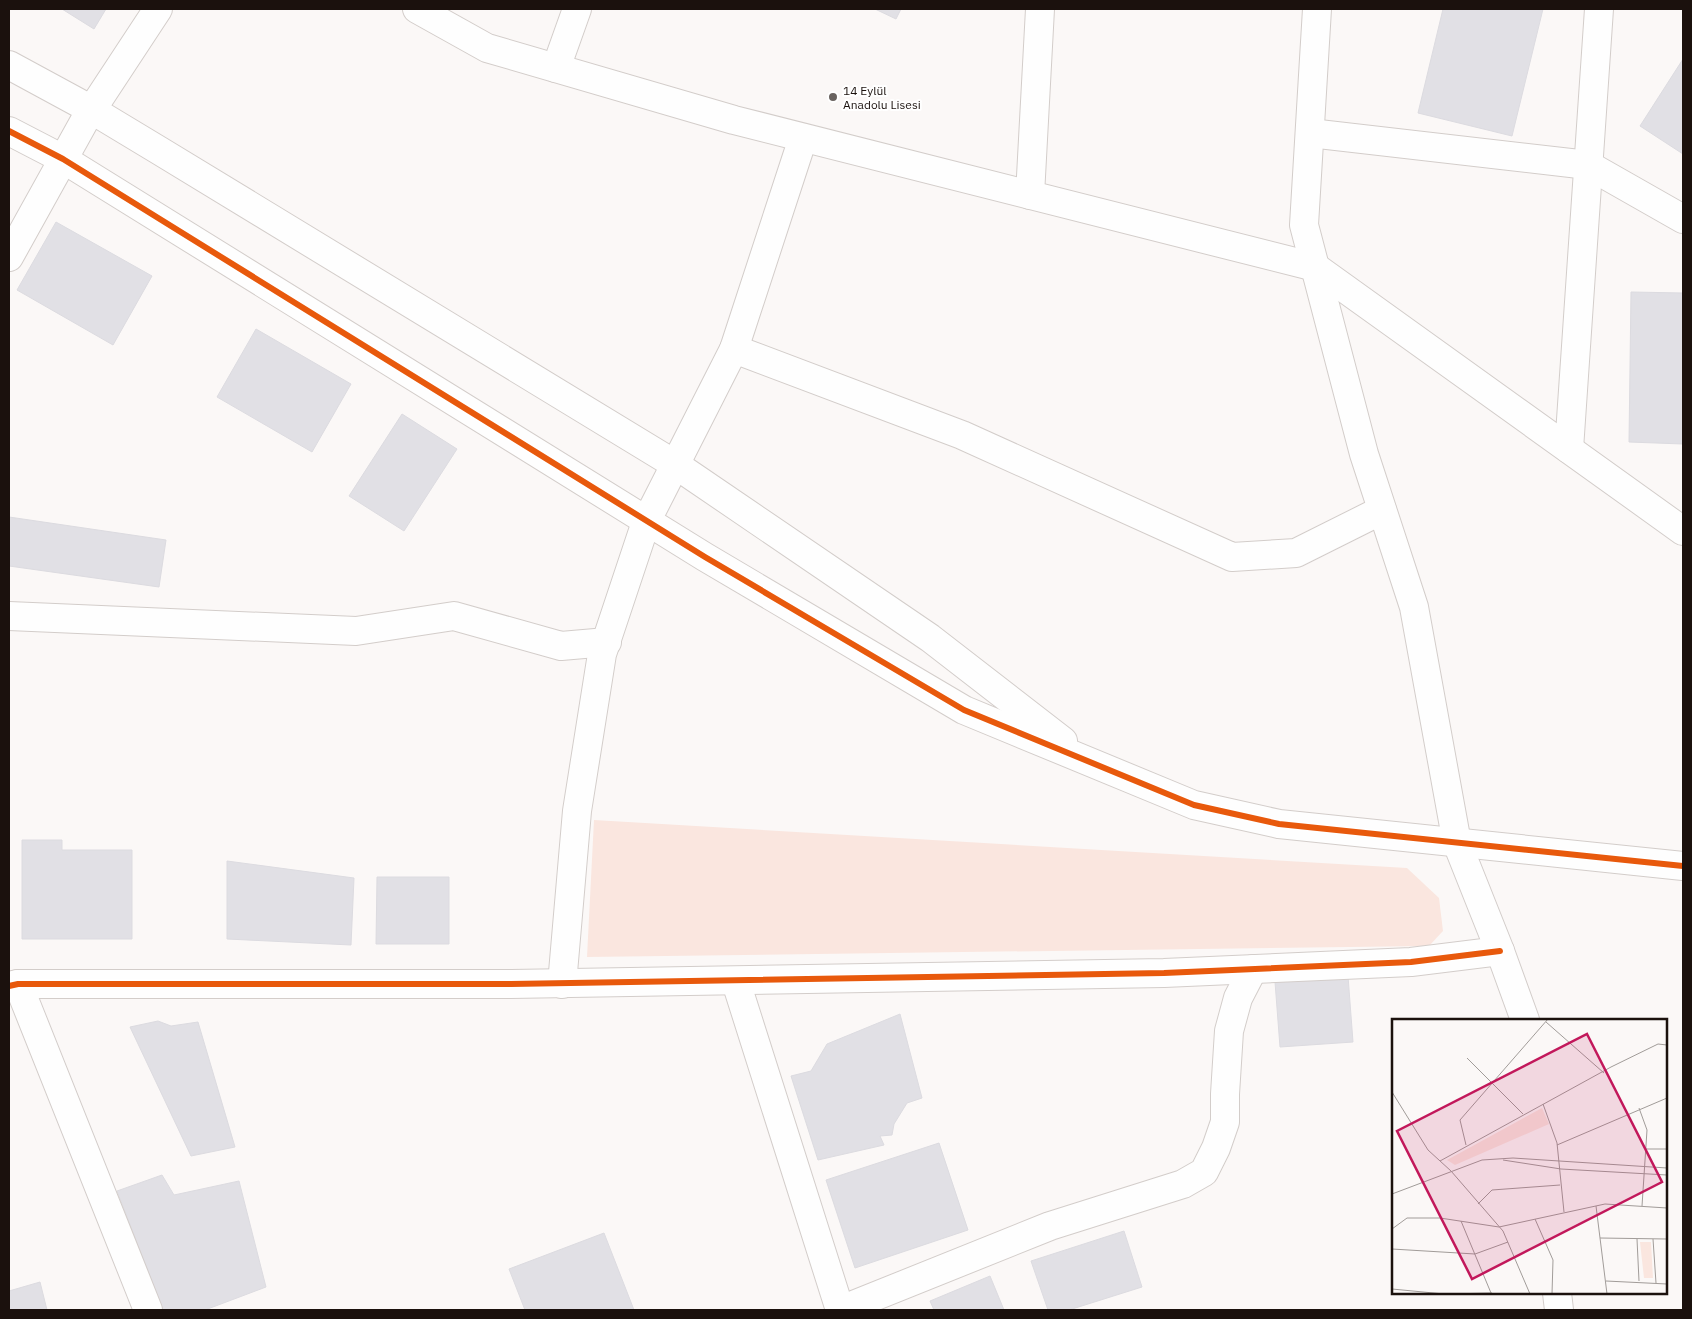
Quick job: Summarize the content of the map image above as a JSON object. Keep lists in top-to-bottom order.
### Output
{
  "places": ["14 Eylül Anadolu Lisesi"]
}
